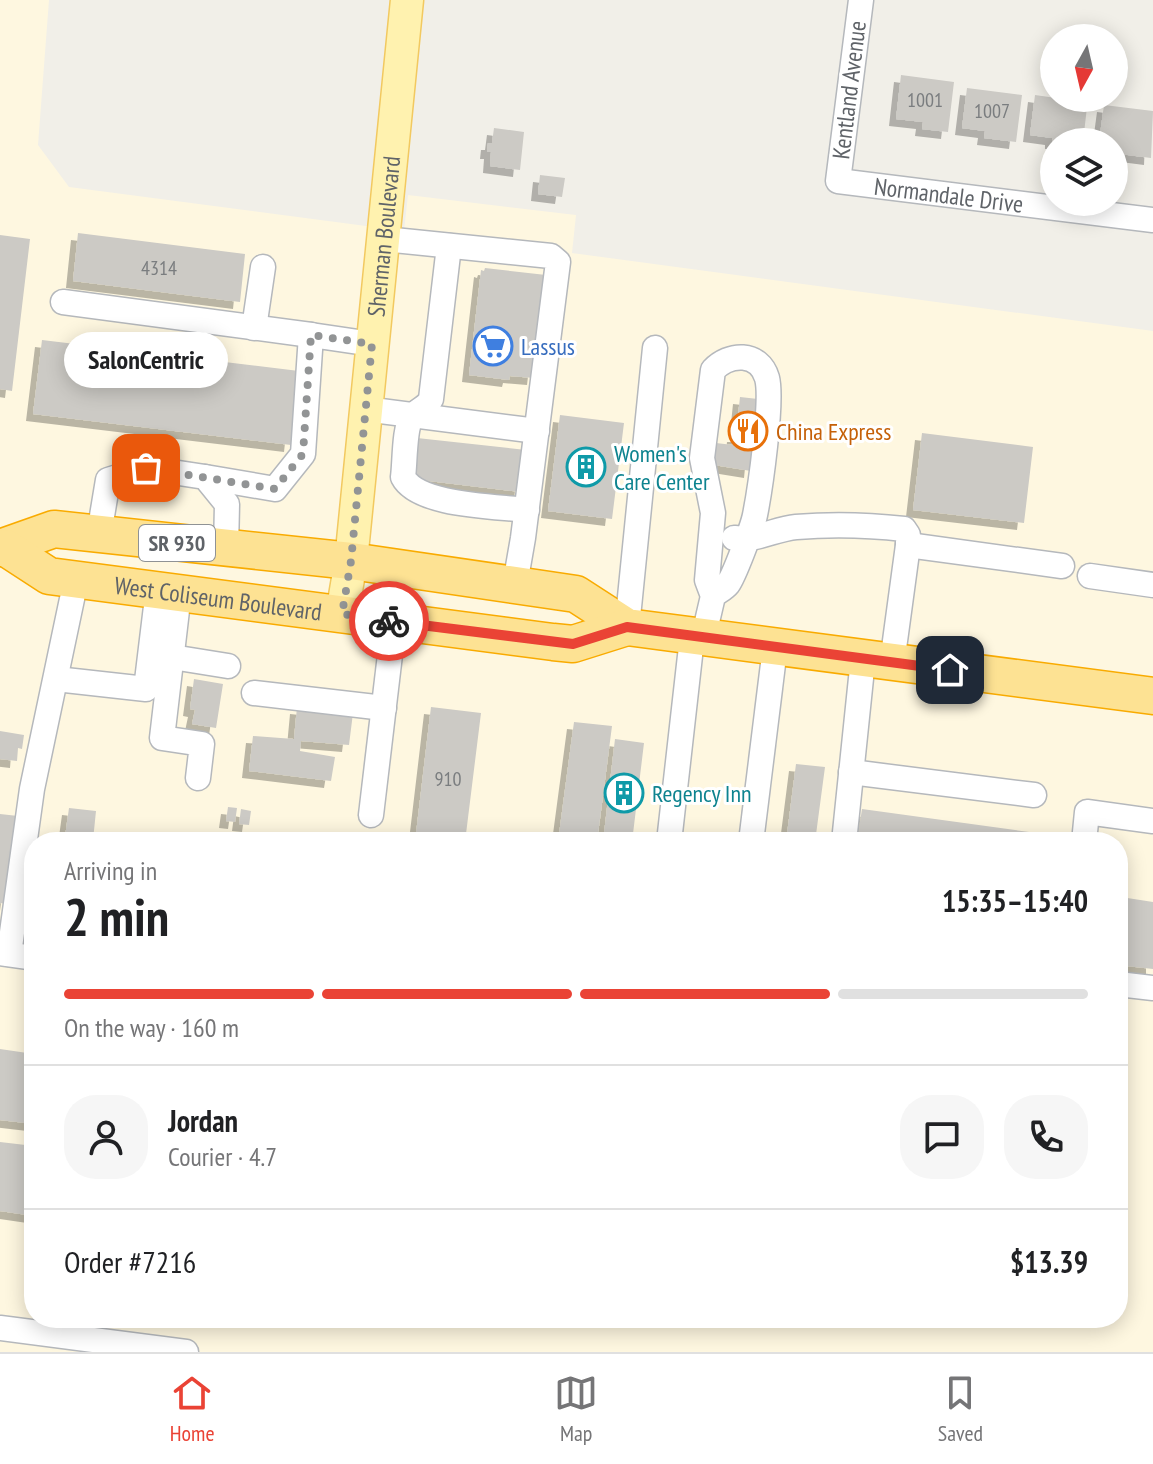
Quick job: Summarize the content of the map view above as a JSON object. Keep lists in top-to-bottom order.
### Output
{
  "streets": {
    "highway": ["SR 930", "West Coliseum Boulevard"],
    "main road": ["Sherman Boulevard"],
    "street": ["Kentland Avenue", "Normandale Drive"]
  },
  "crossings": [
    ["Kentland Avenue", "Normandale Drive"],
    ["Sherman Boulevard", "West Coliseum Boulevard"]
  ],
  "places": {
    "supermarket": ["Lassus"],
    "restaurant": ["China Express"],
    "building": ["Women's Care Center", "Regency Inn"],
    "other": ["SalonCentric"]
  },
  "house_numbers": [
    "1001",
    "1007",
    "4314",
    "910"
  ],
  "north": "bottom",
  "page": {
    "bubble": "SalonCentric",
    "heading": ["2 min", "Arriving in", "15:35–15:40"],
    "panel": [
      "Jordan",
      "Courier · 4.7",
      "Order #7216",
      "$13.39"
    ],
    "bar": "On the way · 160 m",
    "tabs": ["Home", "Map", "Saved"]
  }
}
